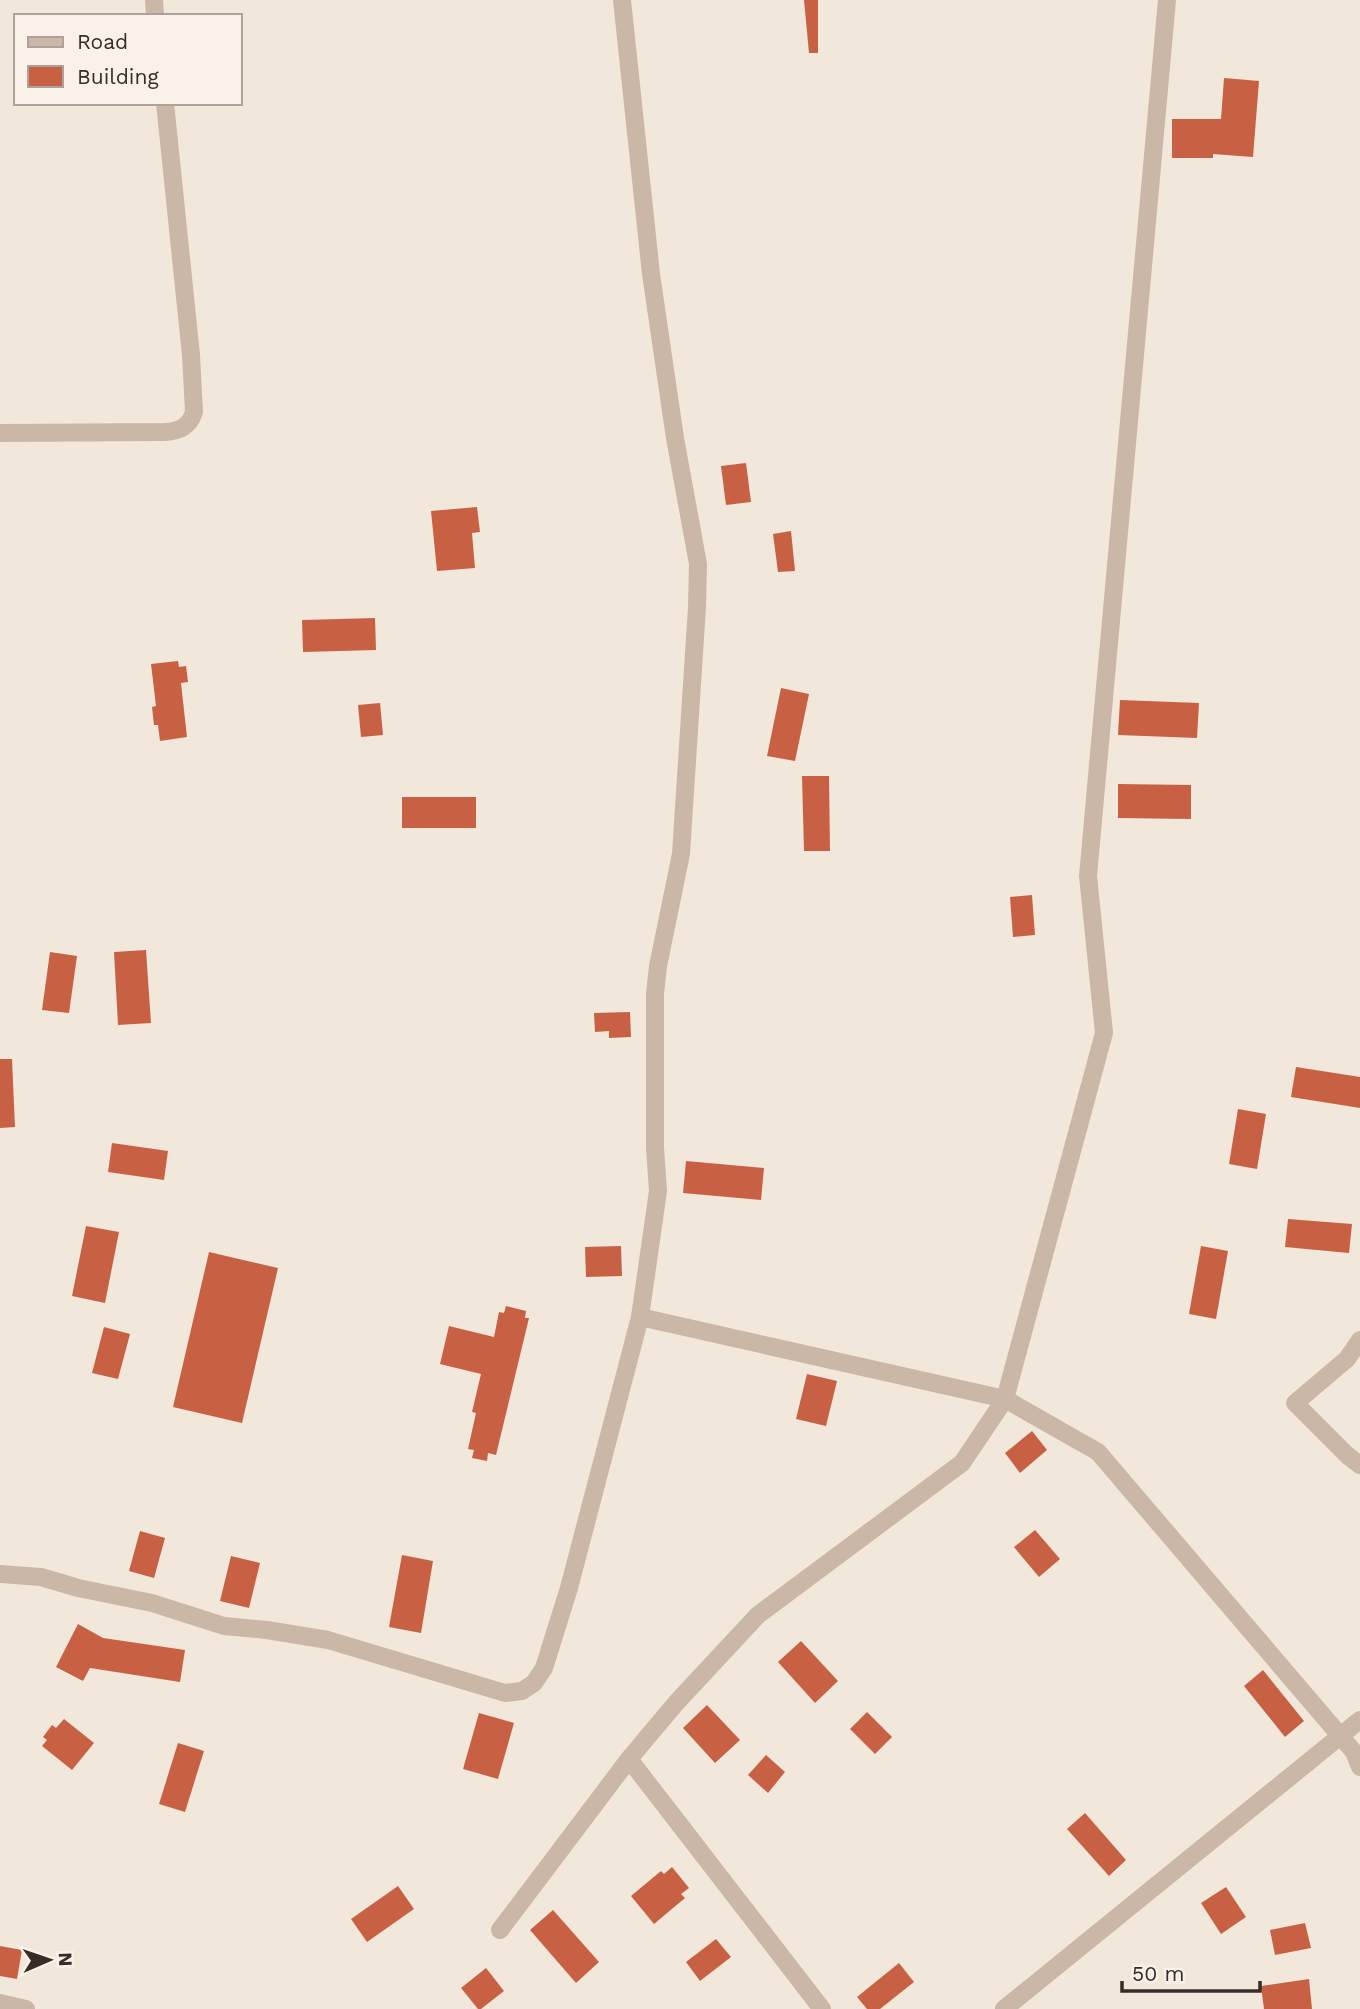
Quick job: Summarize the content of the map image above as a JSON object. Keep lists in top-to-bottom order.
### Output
{
  "legend": ["Road", "Building"],
  "scale_bar": "50 m",
  "north": "right"
}
